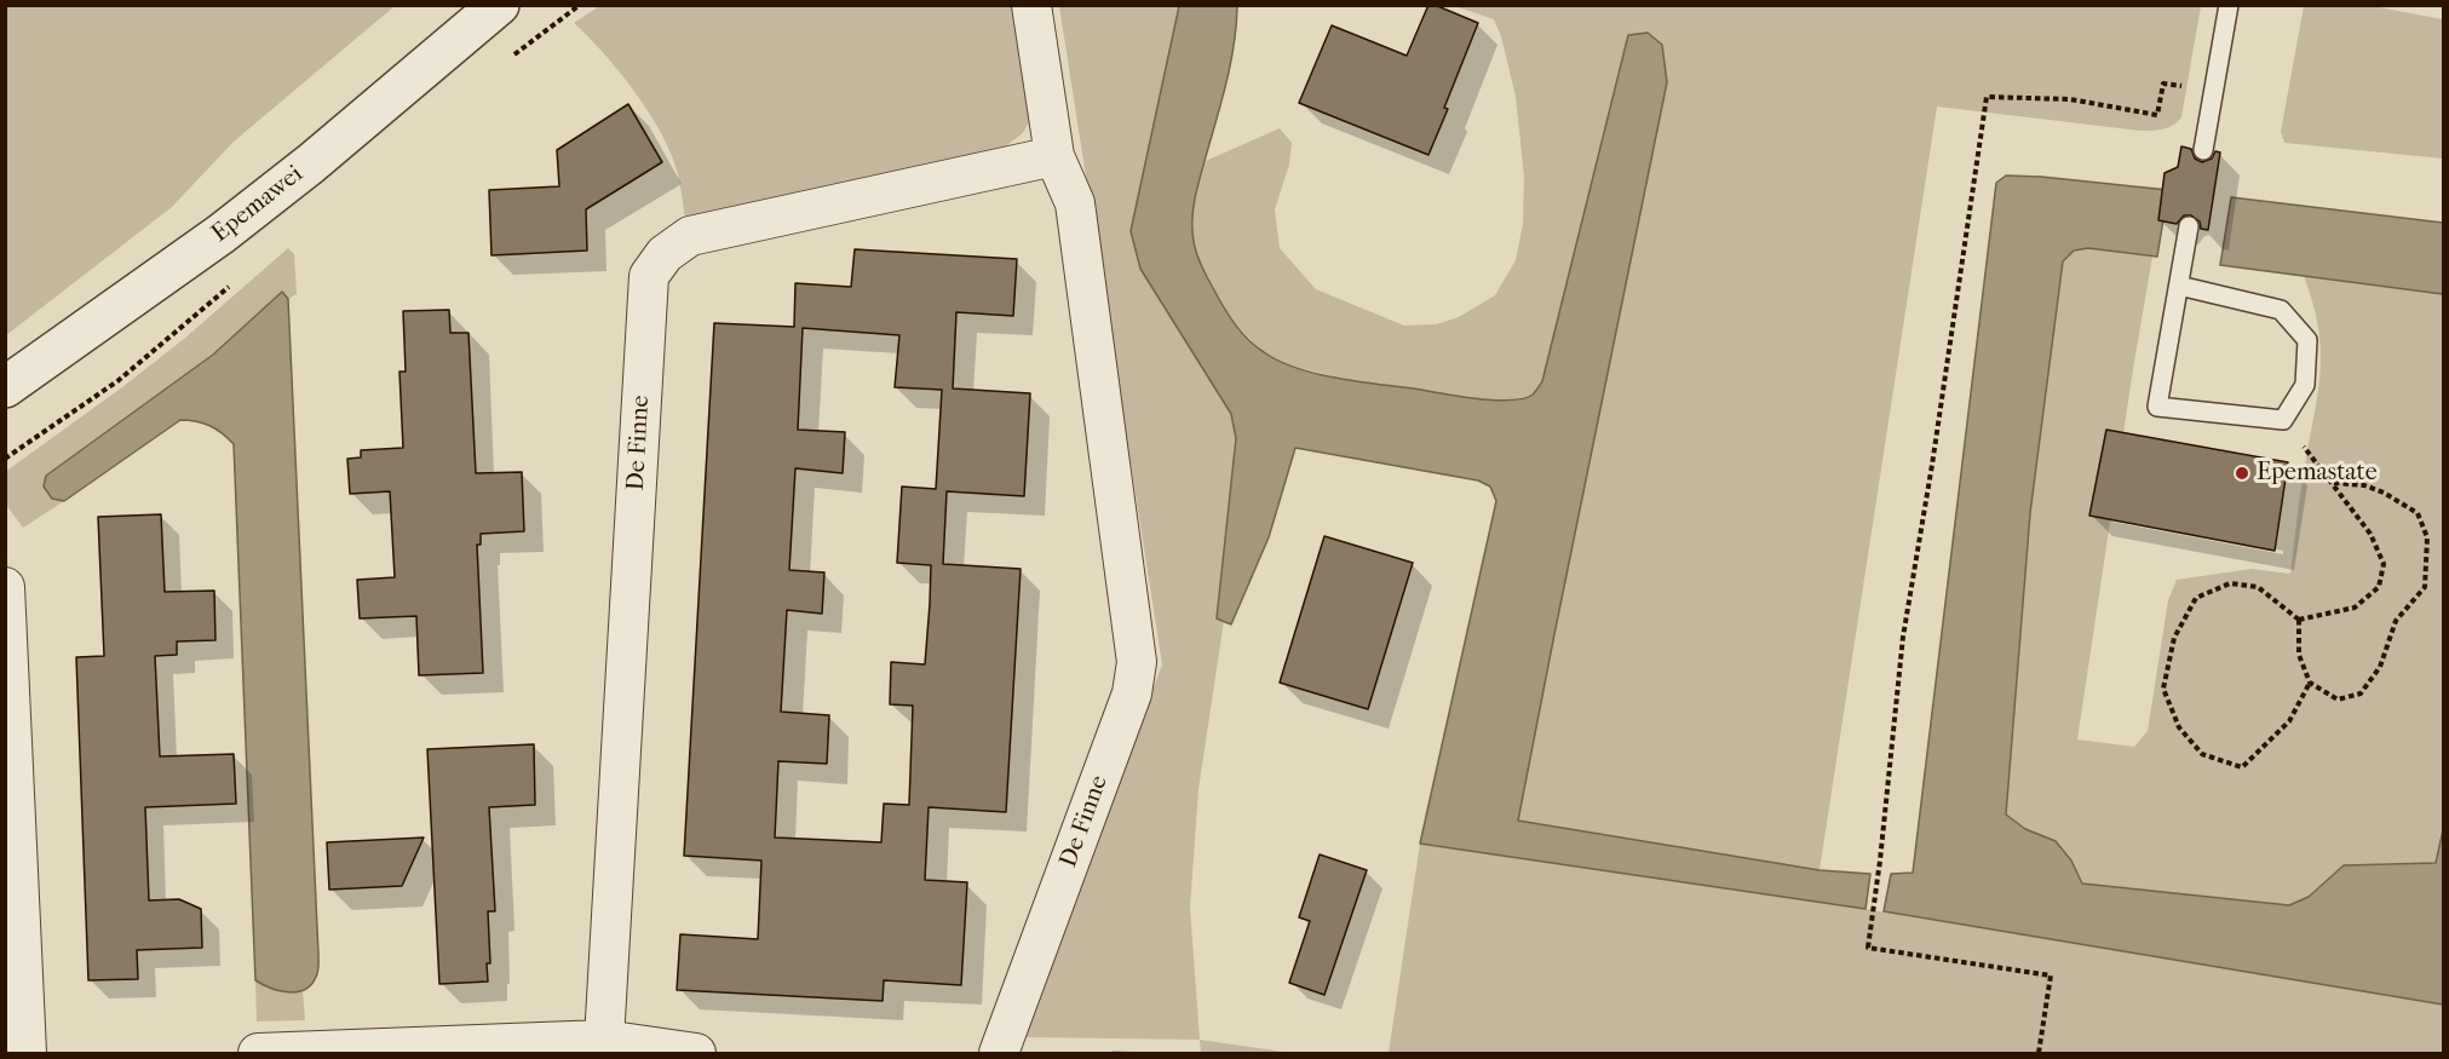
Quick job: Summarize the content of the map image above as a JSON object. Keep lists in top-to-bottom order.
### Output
{
  "streets": {
    "street": ["Epemawei", "De Finne"]
  },
  "places": ["Epemastate"]
}
